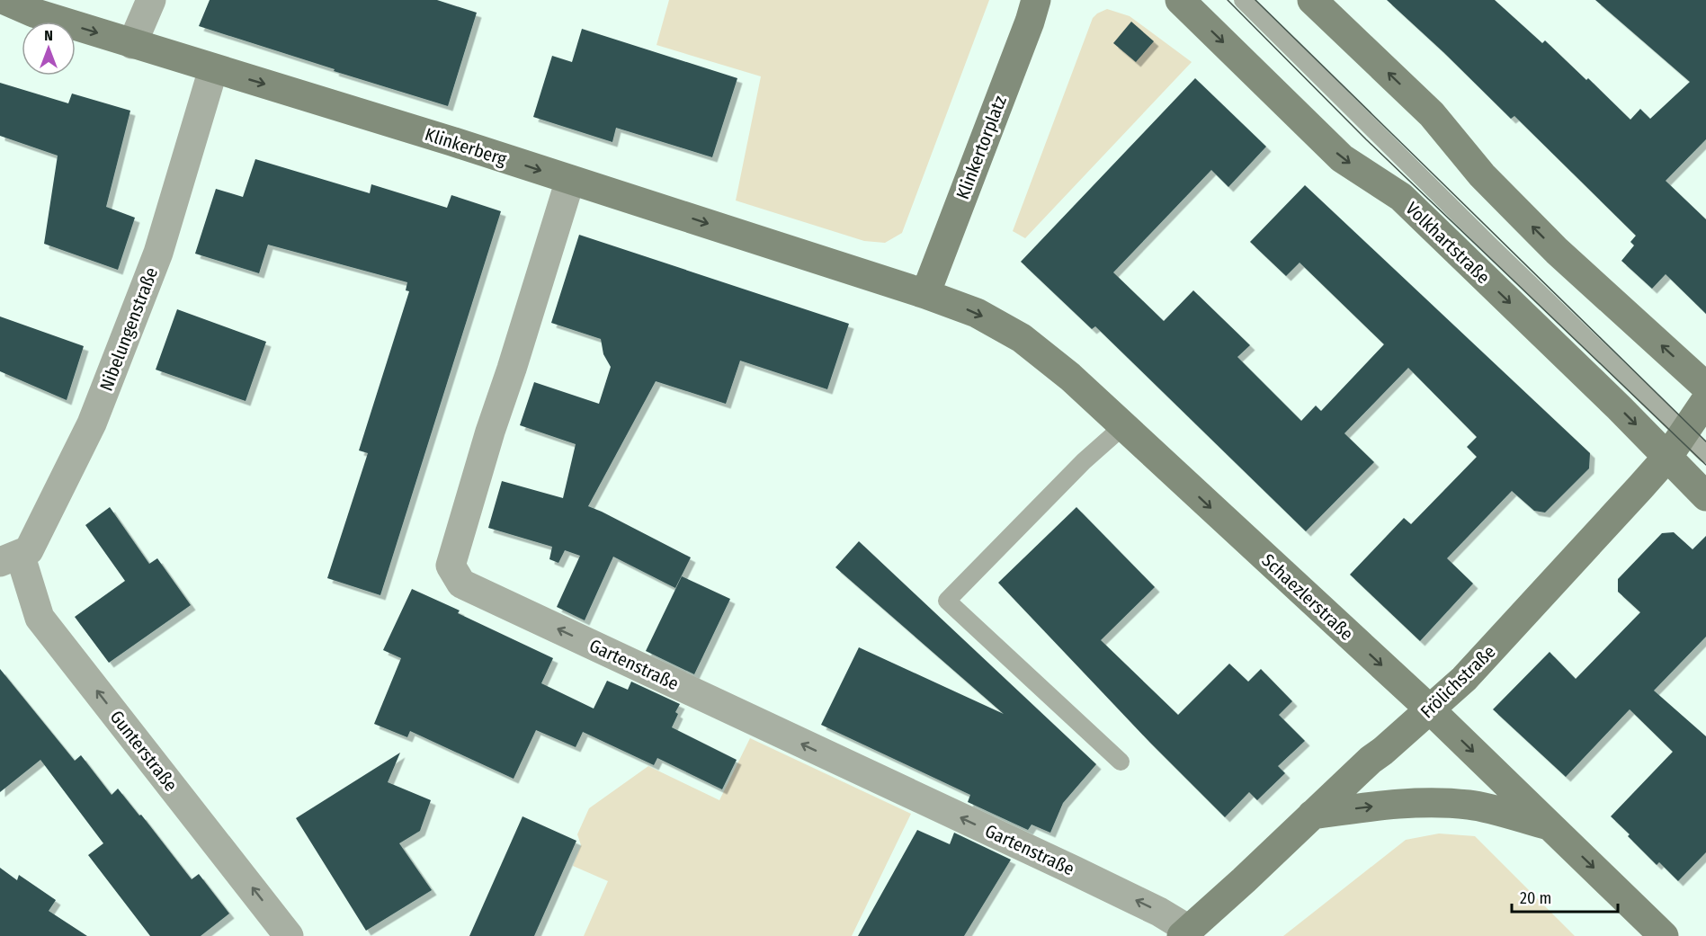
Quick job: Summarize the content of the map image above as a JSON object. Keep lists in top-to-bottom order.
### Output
{
  "streets": {
    "main road": [
      "Klinkerberg",
      "Klinkertorplatz",
      "Volkhartstraße",
      "Schaezlerstraße",
      "Frölichstraße"
    ],
    "street": ["Nibelungenstraße", "Gartenstraße", "Gunterstraße"]
  },
  "crossings": [
    ["Klinkerberg", "Klinkertorplatz"],
    ["Klinkerberg", "Nibelungenstraße"],
    ["Klinkerberg", "Schaezlerstraße"],
    ["Klinkerberg", "Gartenstraße"],
    ["Klinkertorplatz", "Schaezlerstraße"],
    ["Volkhartstraße", "Frölichstraße"],
    ["Nibelungenstraße", "Gunterstraße"],
    ["Schaezlerstraße", "Frölichstraße"],
    ["Gartenstraße", "Frölichstraße"]
  ],
  "one_way": ["Klinkerberg", "Schaezlerstraße", "Gunterstraße"],
  "scale_bar": "20 m",
  "north": "top"
}
